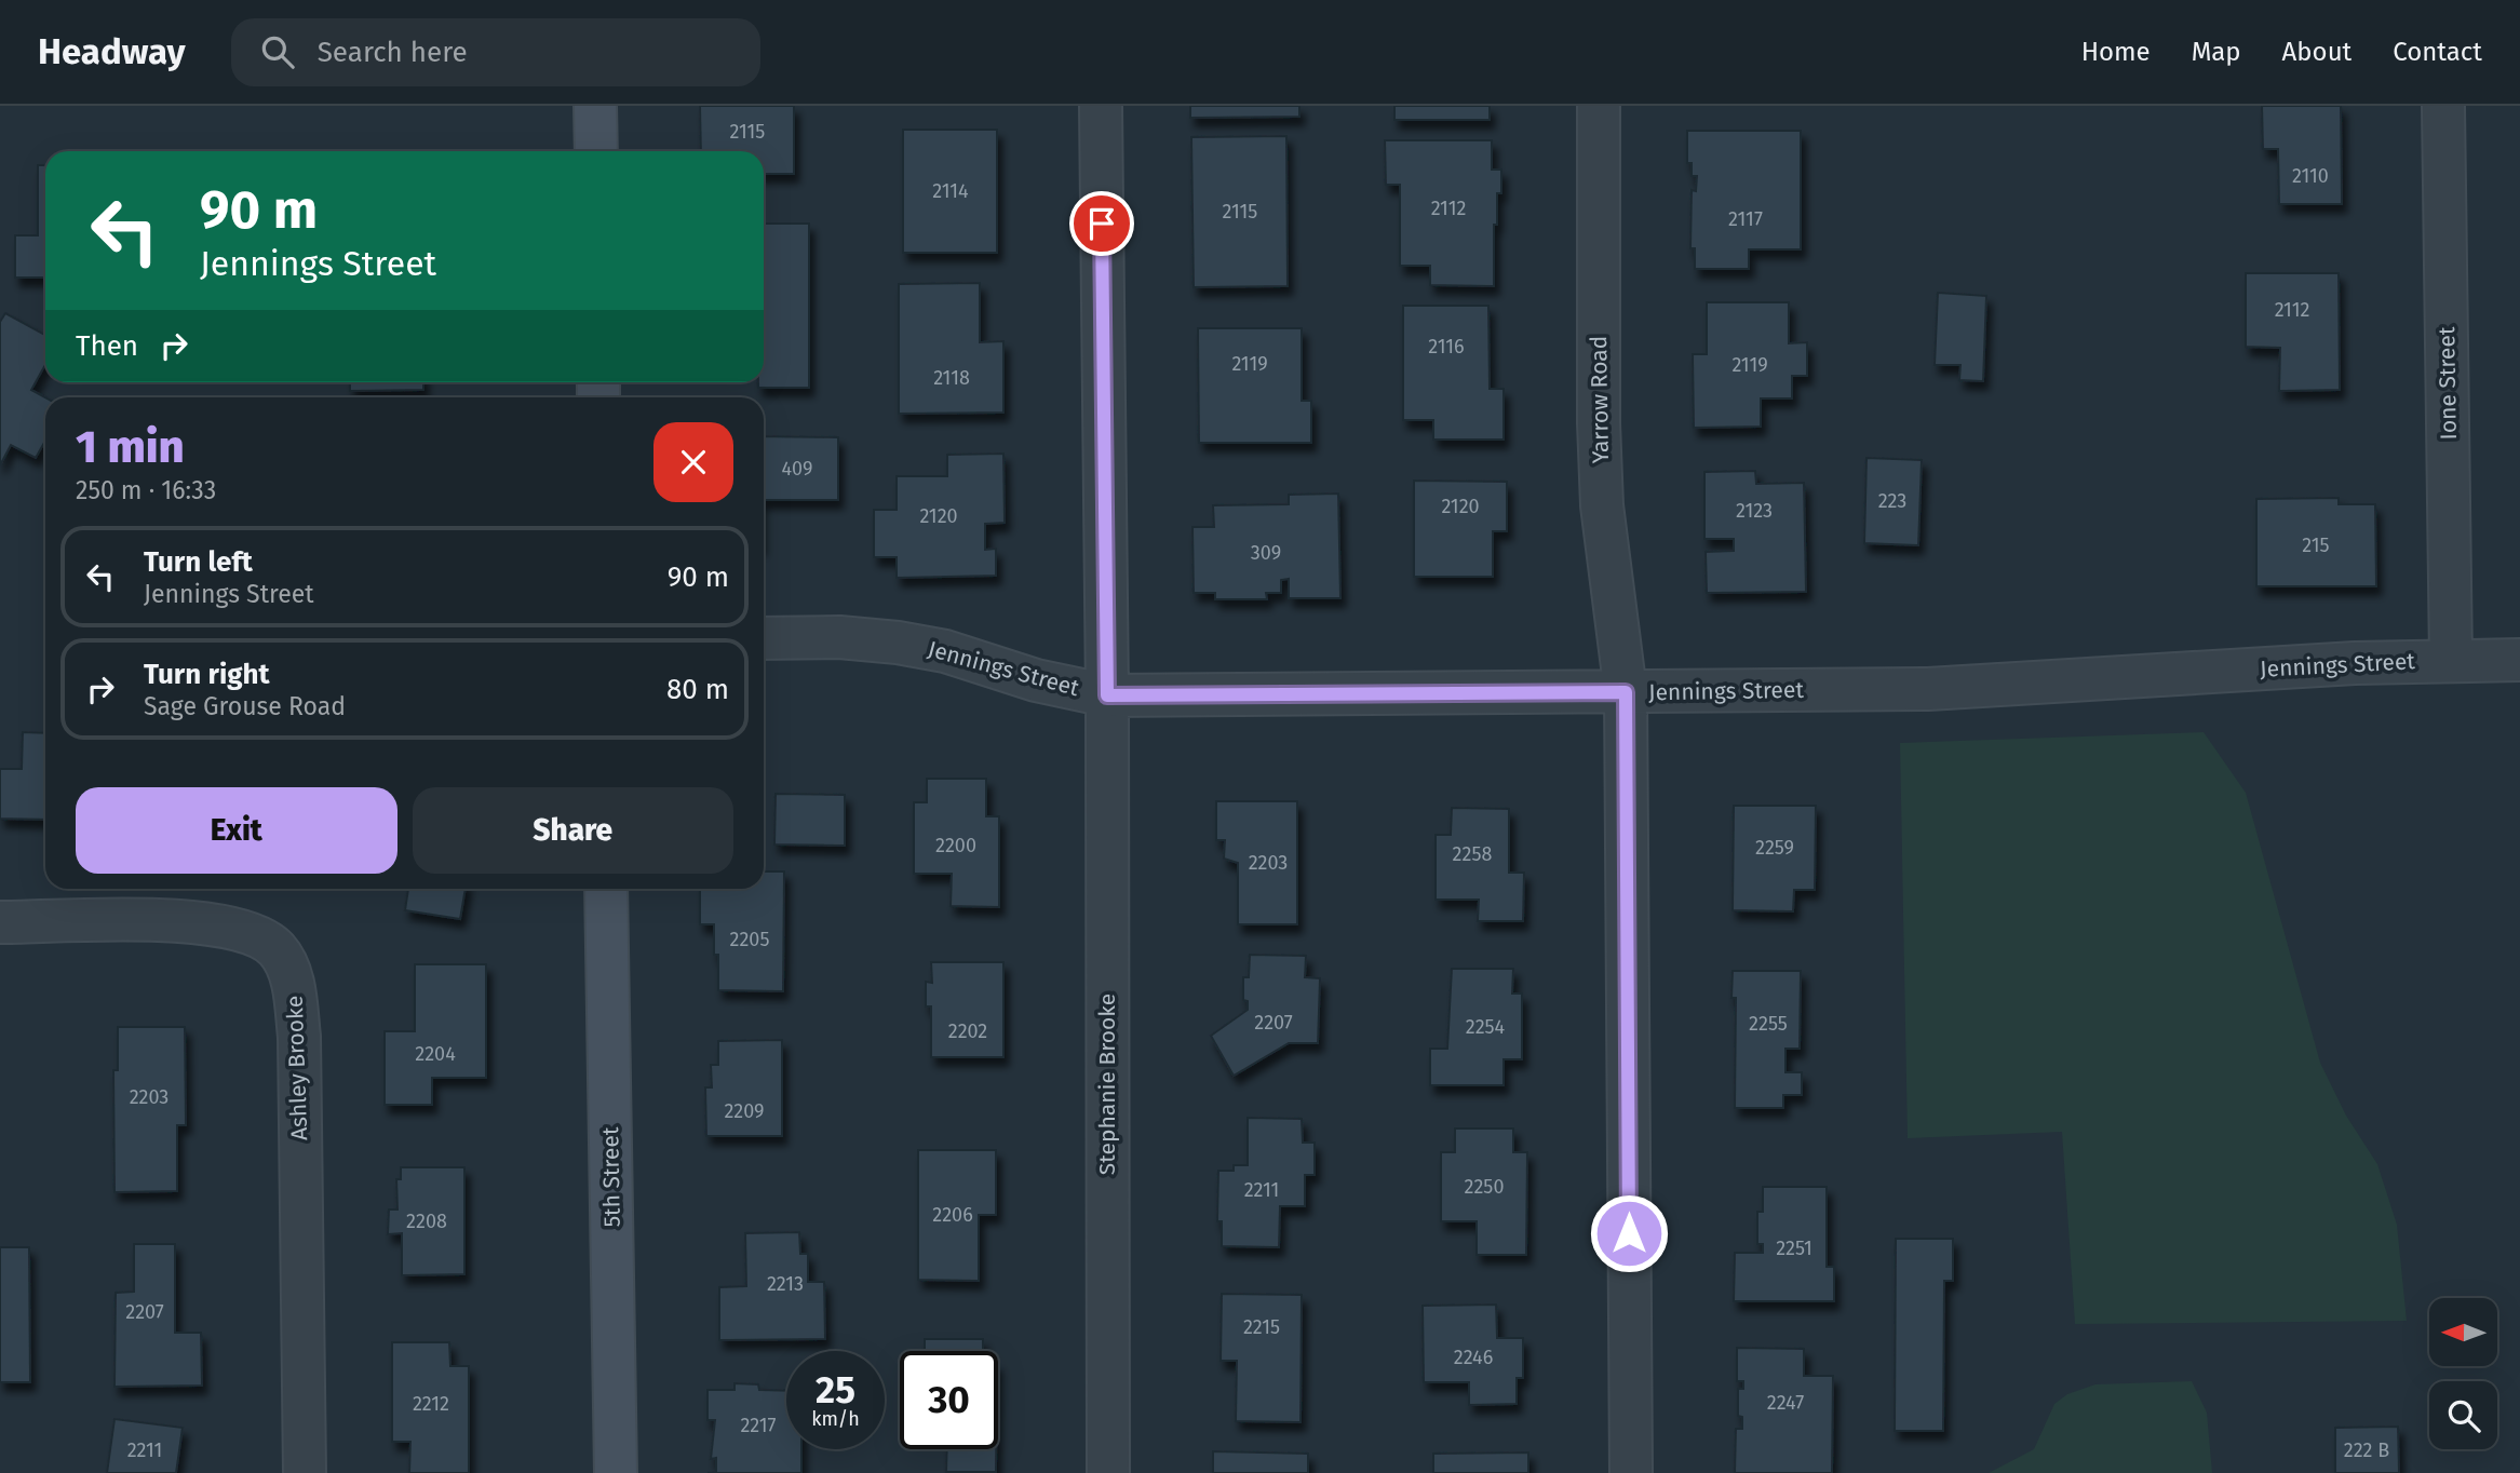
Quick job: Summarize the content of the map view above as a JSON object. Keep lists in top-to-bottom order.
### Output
{
  "streets": {
    "street": [
      "Ione Street",
      "Yarrow Road",
      "Jennings Street",
      "Ashley Brooke",
      "Stephanie Brooke",
      "5th Street"
    ]
  },
  "crossings": [
    ["Ione Street", "Jennings Street"],
    ["Yarrow Road", "Jennings Street"],
    ["Jennings Street", "Stephanie Brooke"]
  ],
  "house_numbers": [
    "2115",
    "2110",
    "2114",
    "2112",
    "2115",
    "2117",
    "2112",
    "2116",
    "2119",
    "2119",
    "2118",
    "409",
    "223",
    "2120",
    "2123",
    "2120",
    "215",
    "309",
    "2200",
    "2259",
    "2258",
    "2203",
    "2205",
    "2207",
    "2255",
    "2254",
    "2202",
    "2204",
    "2203",
    "2209",
    "2250",
    "2211",
    "2206",
    "2208",
    "2251",
    "2213",
    "2207",
    "2215",
    "2246",
    "2247",
    "2212",
    "2217",
    "2211",
    "222 B"
  ],
  "north": "left",
  "page": {
    "header": "Headway",
    "search": "Search here",
    "nav": [
      "Home",
      "Map",
      "About",
      "Contact"
    ],
    "turn": ["90 m", "Jennings Street"],
    "then": "Then",
    "heading": ["1 min", "250 m · 16:33"],
    "list": [
      {
        "name": "Turn left",
        "note": "Jennings Street",
        "value": "90 m"
      },
      {
        "name": "Turn right",
        "note": "Sage Grouse Road",
        "value": "80 m"
      }
    ],
    "buttons": ["Exit", "Share"],
    "speed": "25 km/h",
    "limit": "30"
  }
}
